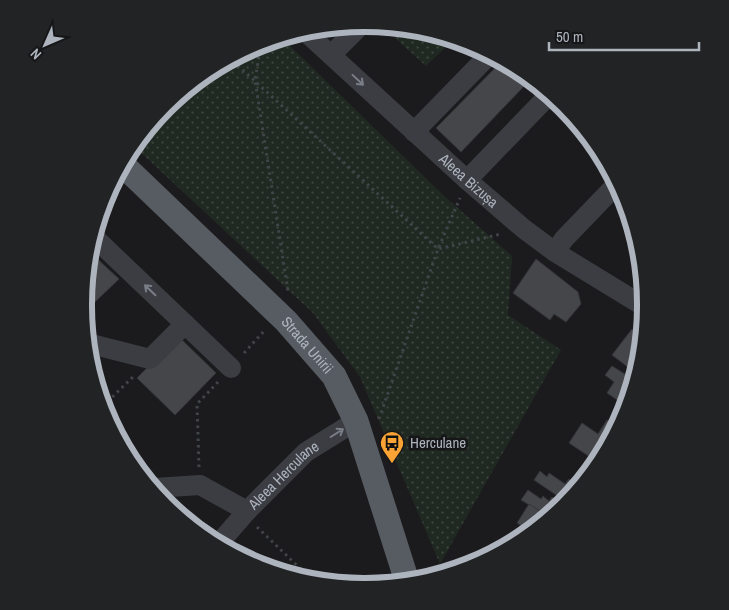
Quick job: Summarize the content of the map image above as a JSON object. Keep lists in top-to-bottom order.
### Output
{
  "streets": {
    "main road": ["Strada Unirii"],
    "street": ["Aleea Bizușa", "Aleea Herculane"]
  },
  "crossings": [
    ["Strada Unirii", "Aleea Herculane"]
  ],
  "places": {
    "bus stop": ["Herculane"]
  },
  "scale_bar": "50 m",
  "north": "bottom left"
}
